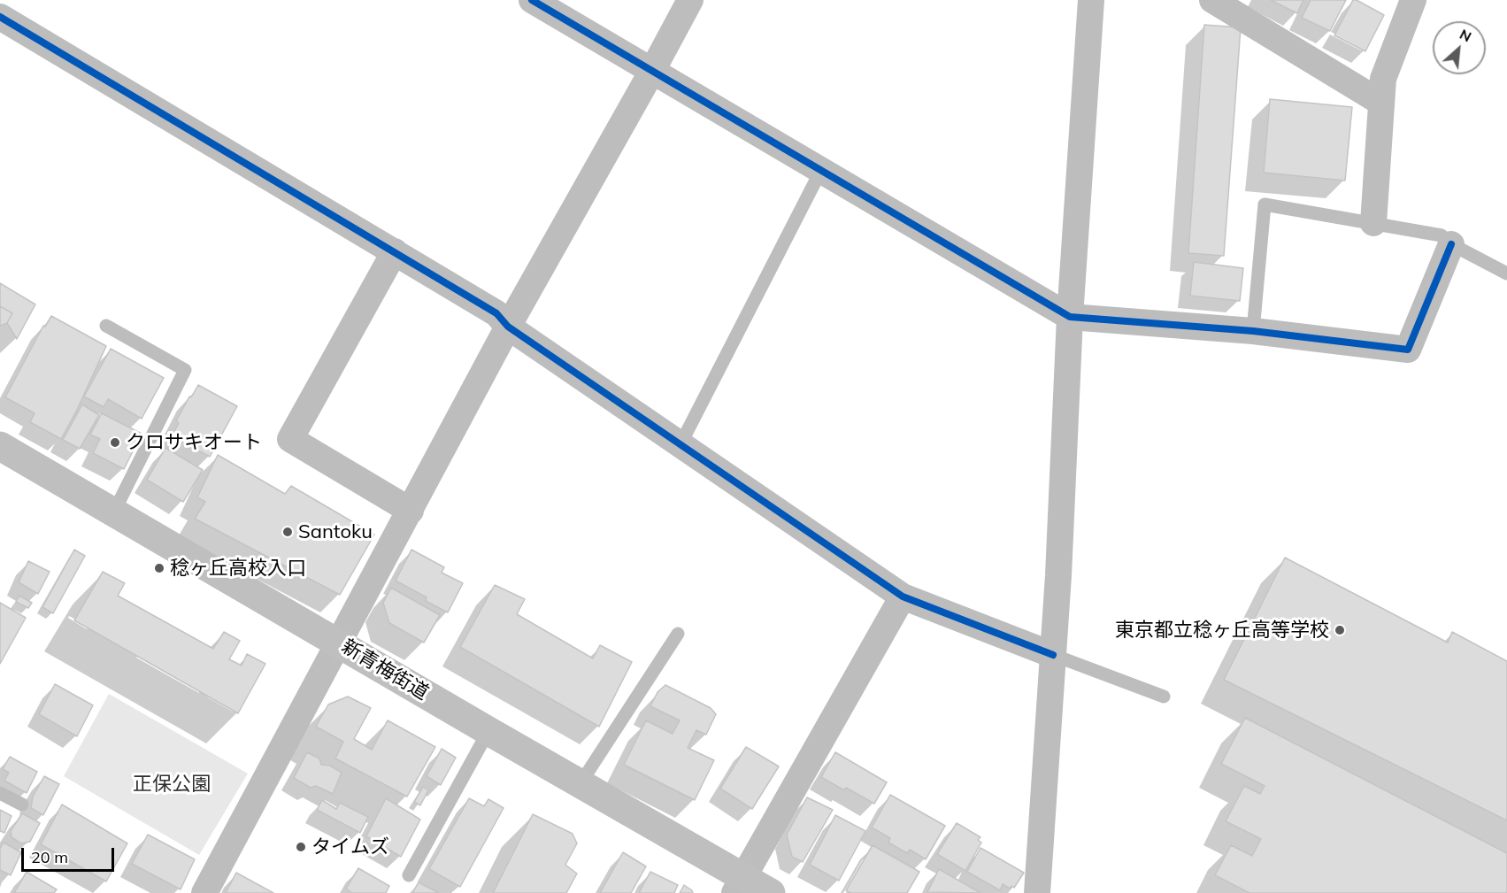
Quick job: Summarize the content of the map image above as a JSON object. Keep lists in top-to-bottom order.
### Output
{
  "streets": {
    "main road": ["新青梅街道"]
  },
  "parks": ["正保公園"],
  "places": [
    "クロサキオート",
    "Santoku",
    "稔ヶ丘高校入口",
    "東京都立稔ヶ丘高等学校",
    "タイムズ"
  ],
  "scale_bar": "20 m",
  "north": "top right"
}
